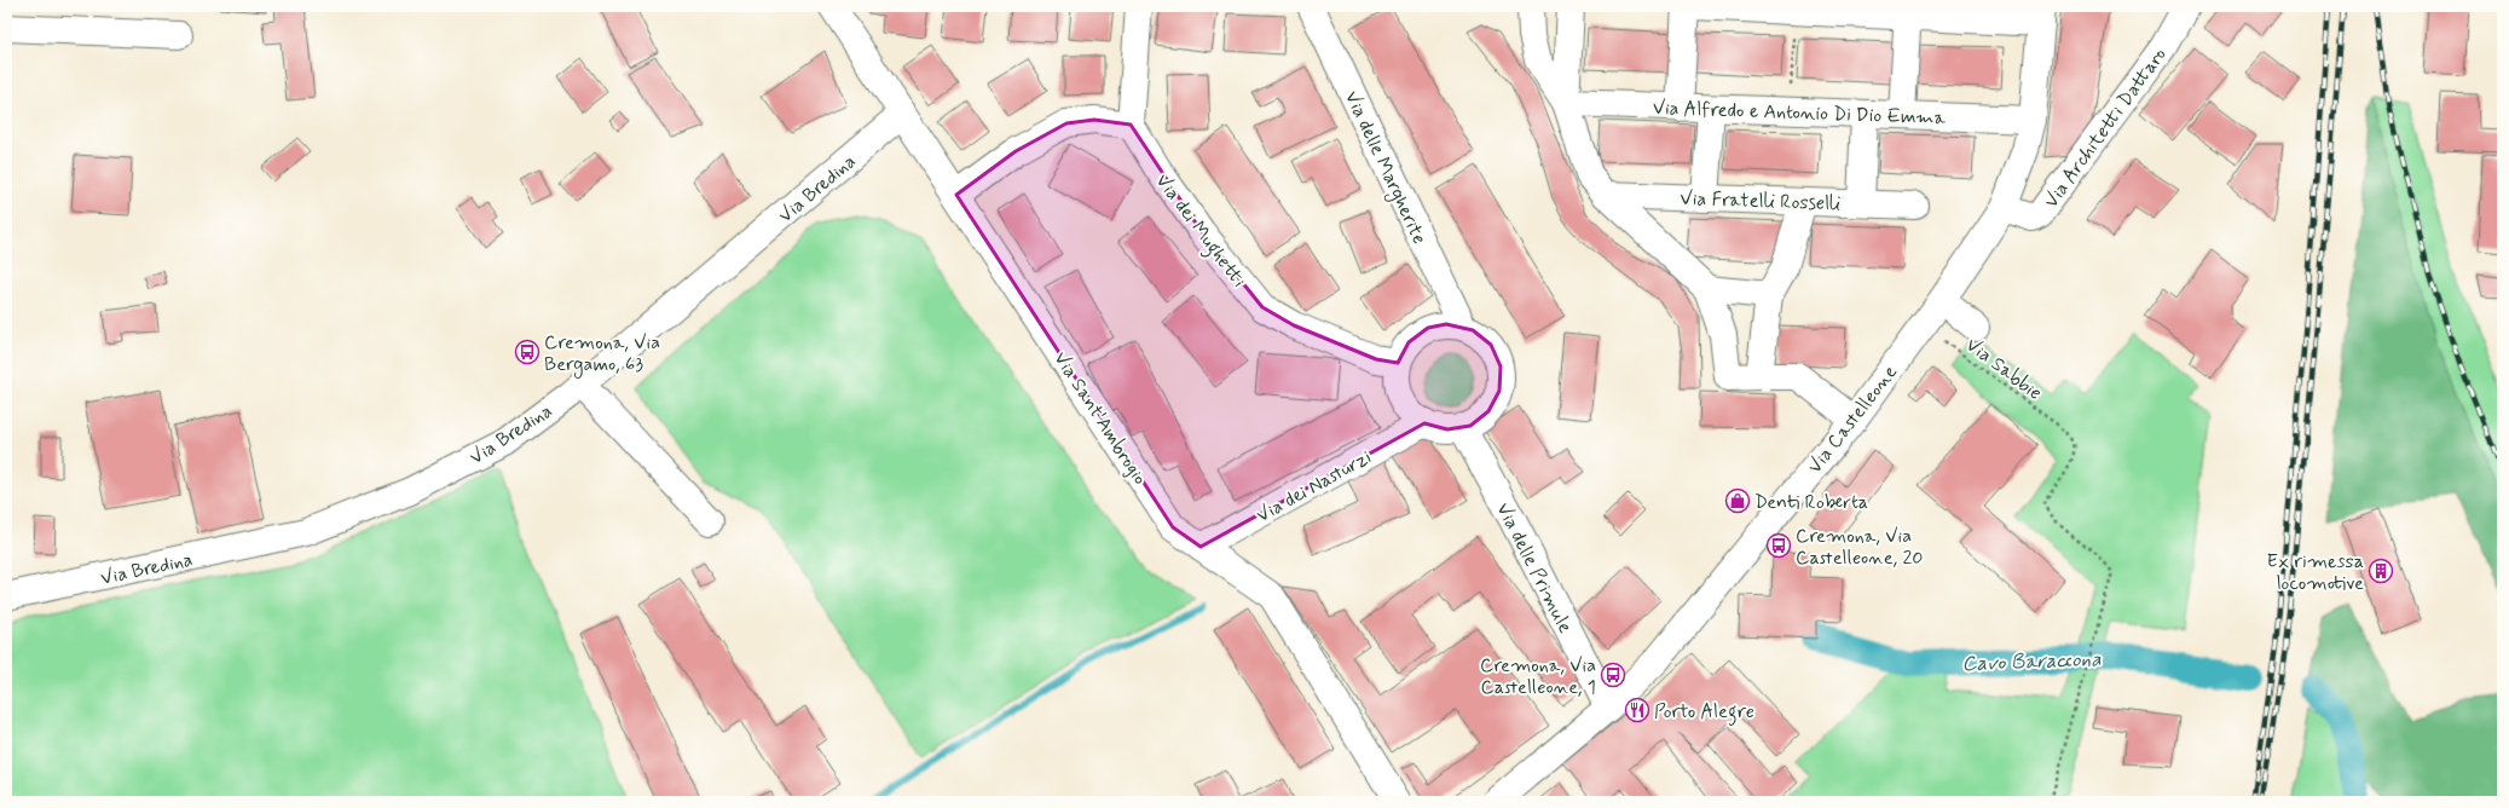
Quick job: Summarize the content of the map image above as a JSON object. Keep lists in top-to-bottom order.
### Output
{
  "streets": {
    "street": [
      "Via Alfredo e Antonio Di Dio Emma",
      "Via Architetti Dattaro",
      "Via delle Margherite",
      "Via Bredina",
      "Via Fratelli Rosselli",
      "Via dei Mughetti",
      "Via Sant'Ambrogio",
      "Via Castelleone",
      "Via dei Nasturzi",
      "Via delle Primule"
    ],
    "path": ["Via Sabbie"]
  },
  "crossings": [
    ["Via Alfredo e Antonio Di Dio Emma", "Via Castelleone"],
    ["Via Architetti Dattaro", "Via Castelleone"],
    ["Via delle Margherite", "Via dei Mughetti"],
    ["Via delle Margherite", "Via dei Nasturzi"],
    ["Via delle Margherite", "Via delle Primule"],
    ["Via Bredina", "Via Sant'Ambrogio"],
    ["Via dei Mughetti", "Via dei Nasturzi"],
    ["Via dei Mughetti", "Via delle Primule"],
    ["Via Sabbie", "Via Castelleone"],
    ["Via Sant'Ambrogio", "Via dei Nasturzi"],
    ["Via Castelleone", "Via delle Primule"],
    ["Via dei Nasturzi", "Via delle Primule"]
  ],
  "water": ["Cavo Baraccona"],
  "places": {
    "bus stop": ["Cremona, Via Bergamo, 63", "Cremona, Via Castelleone, 20", "Cremona, Via Castelleone, 1"],
    "shop": ["Denti Roberta"],
    "building": ["Ex rimessa locomotive"],
    "restaurant": ["Porto Alegre"]
  }
}
